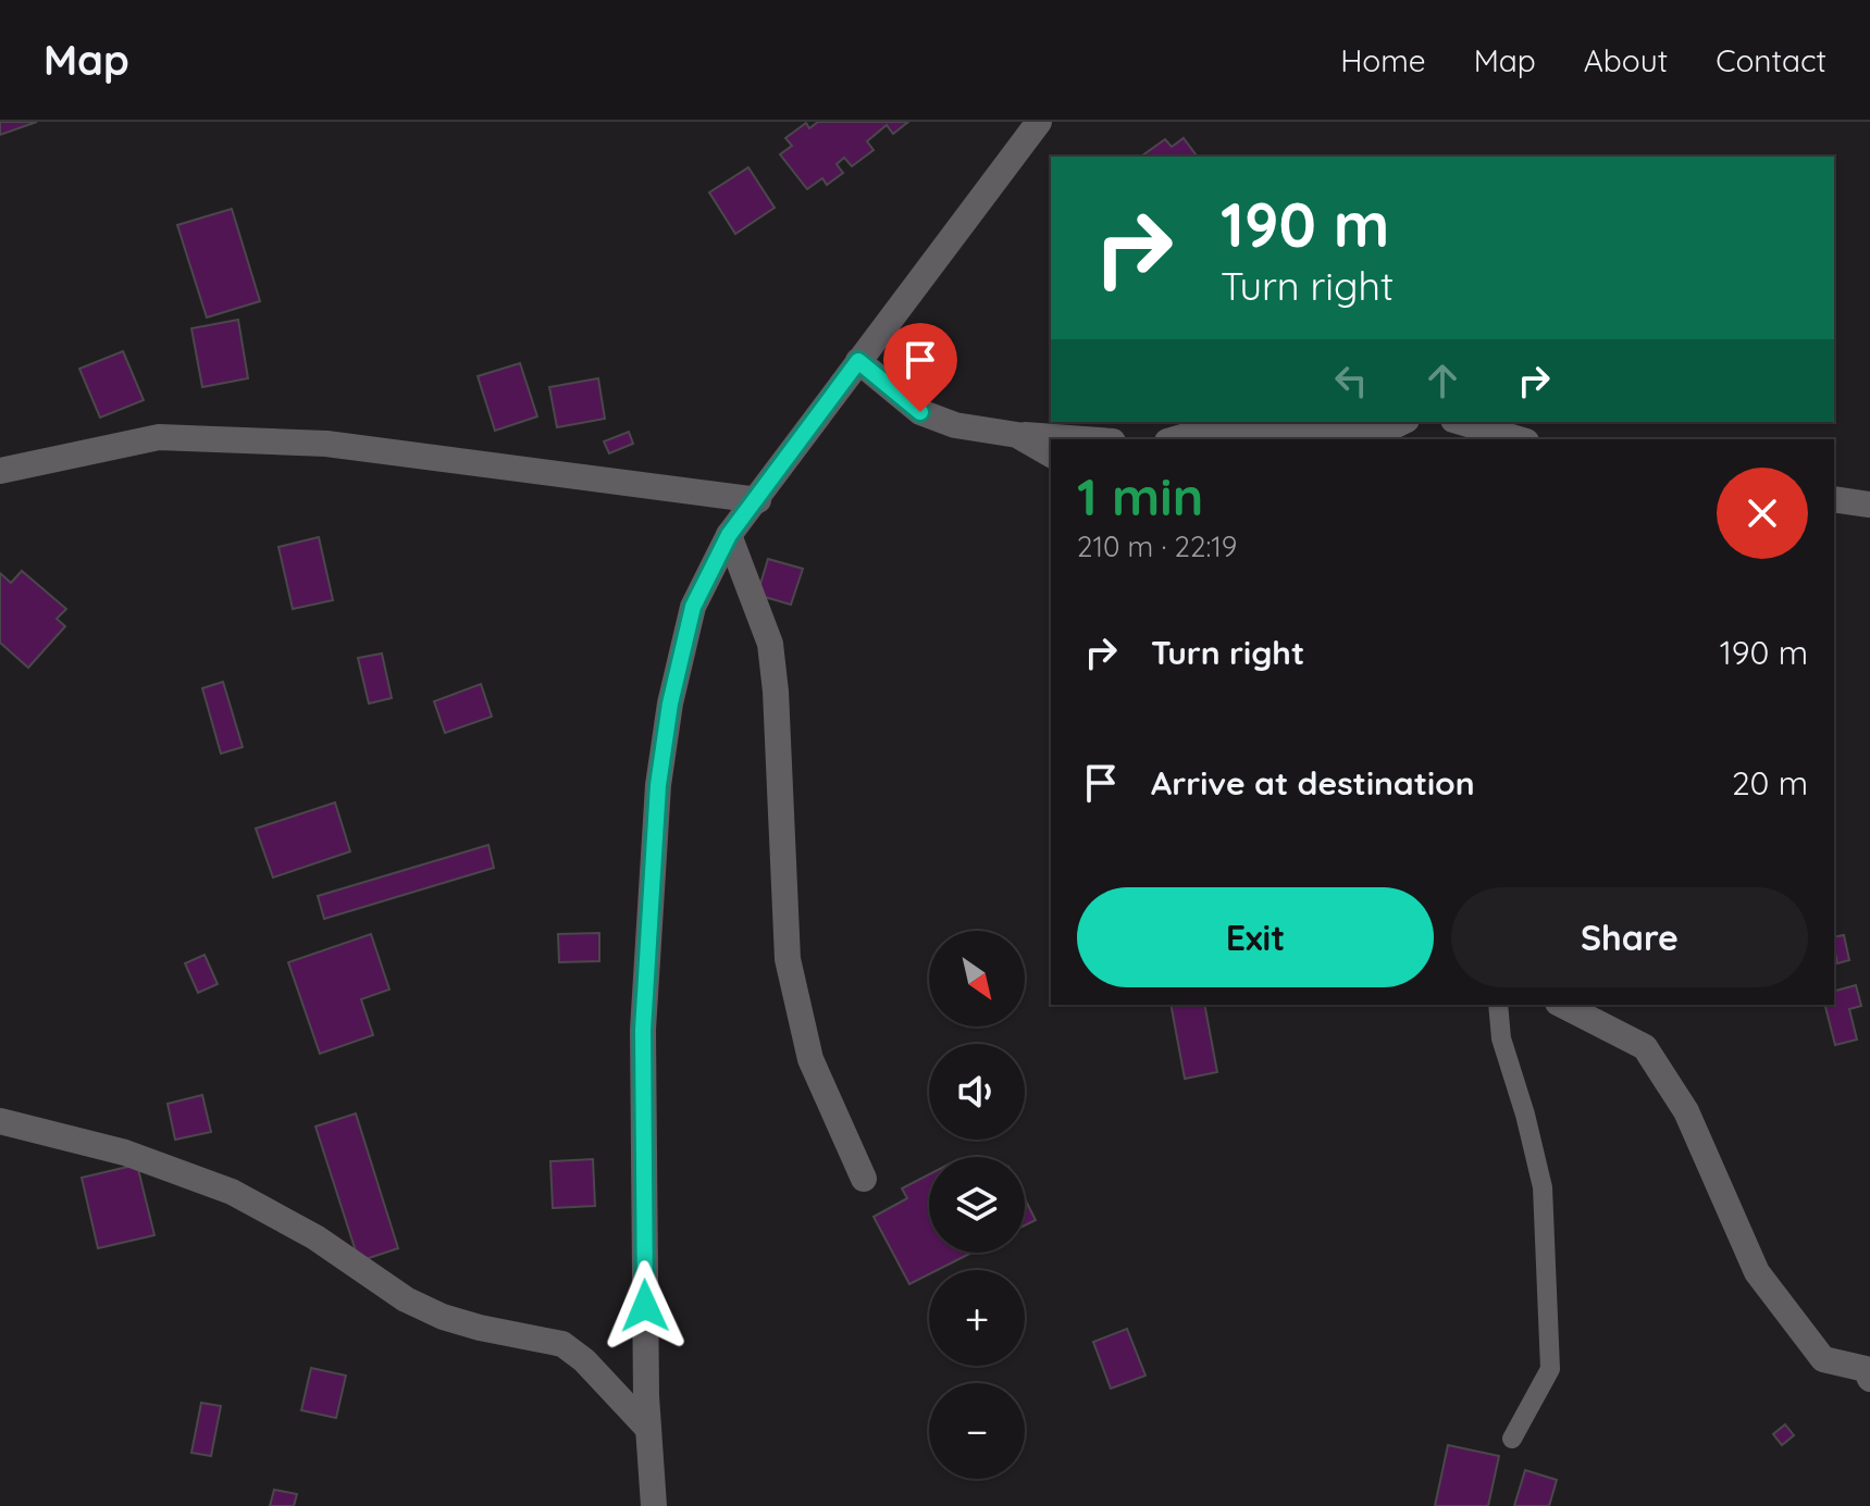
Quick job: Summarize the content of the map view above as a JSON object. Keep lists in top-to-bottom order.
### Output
{
  "north": "bottom right",
  "page": {
    "header": "Map",
    "nav": [
      "Home",
      "Map",
      "About",
      "Contact"
    ],
    "turn": ["190 m", "Turn right"],
    "heading": ["1 min", "210 m · 22:19"],
    "list": [
      {
        "name": "Turn right",
        "value": "190 m"
      },
      {
        "name": "Arrive at destination",
        "value": "20 m"
      }
    ],
    "buttons": ["Exit", "Share"],
    "map_buttons": ["+", "−"]
  }
}
